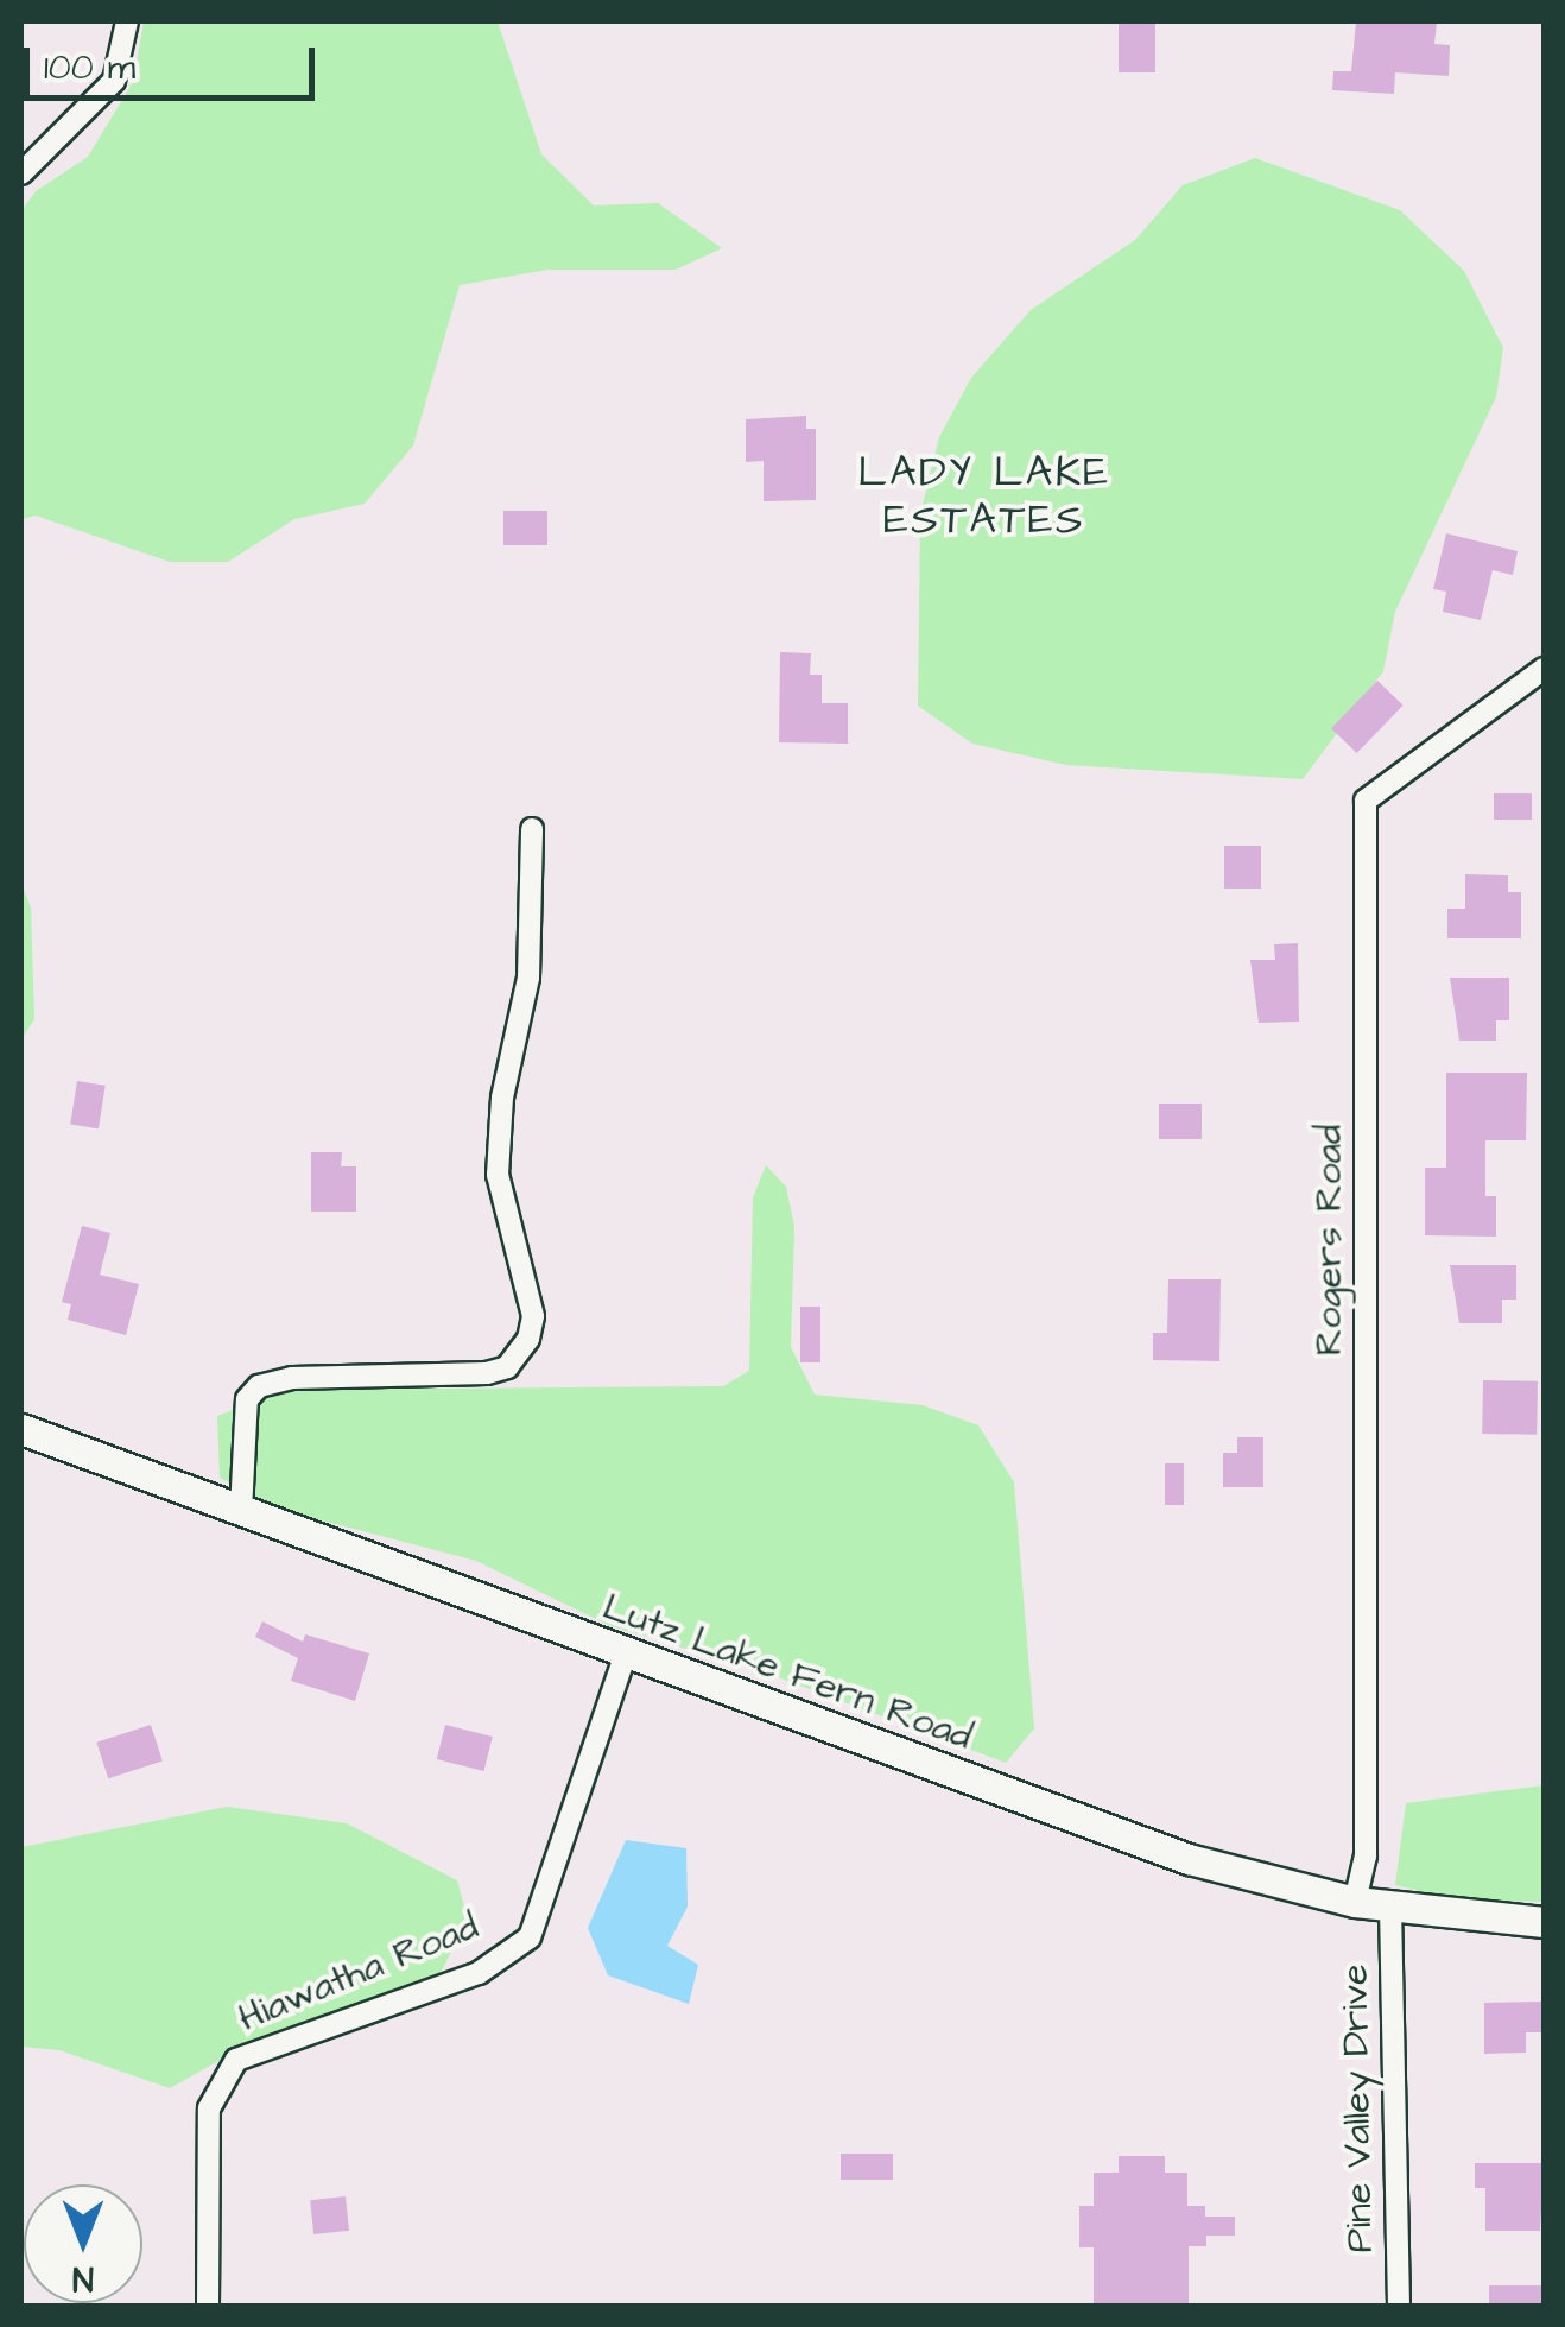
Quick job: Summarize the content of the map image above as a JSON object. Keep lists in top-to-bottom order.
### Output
{
  "streets": {
    "main road": ["Lutz Lake Fern Road"],
    "street": ["Rogers Road", "Hiawatha Road", "Pine Valley Drive"]
  },
  "crossings": [
    ["Rogers Road", "Lutz Lake Fern Road"],
    ["Lutz Lake Fern Road", "Hiawatha Road"],
    ["Lutz Lake Fern Road", "Pine Valley Drive"]
  ],
  "districts": ["LADY LAKE ESTATES"],
  "scale_bar": "100 m",
  "north": "bottom"
}
